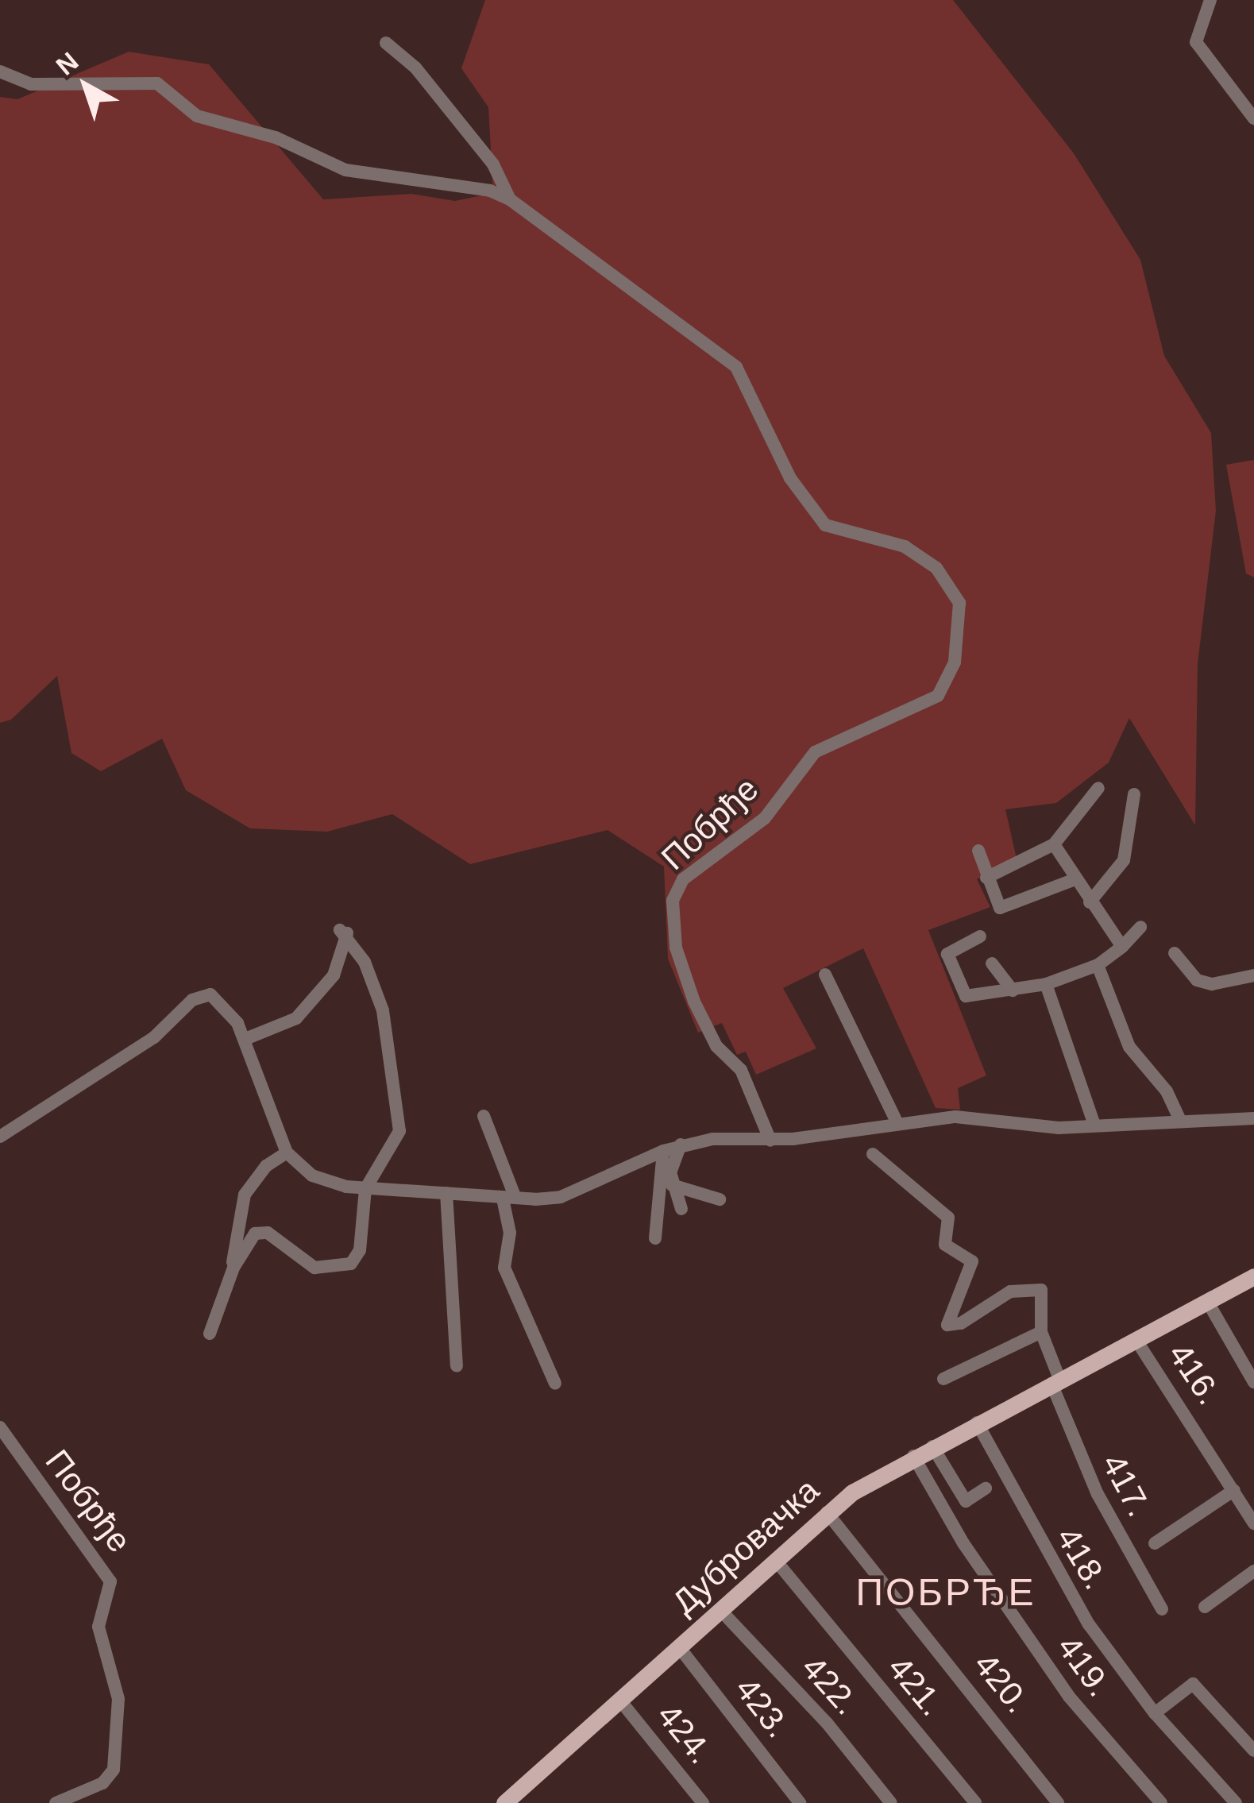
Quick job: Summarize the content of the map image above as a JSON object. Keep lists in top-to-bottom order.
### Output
{
  "streets": {
    "main road": ["Дубровачка"],
    "street": [
      "Побрђе",
      "416.",
      "417.",
      "418.",
      "419.",
      "420.",
      "422.",
      "421.",
      "423.",
      "424."
    ]
  },
  "crossings": [
    ["416.", "Дубровачка"],
    ["417.", "Дубровачка"],
    ["Дубровачка", "418."],
    ["Дубровачка", "419."],
    ["Дубровачка", "420."],
    ["Дубровачка", "422."],
    ["Дубровачка", "421."],
    ["Дубровачка", "423."],
    ["Дубровачка", "424."]
  ],
  "districts": ["ПОБРЂЕ"],
  "north": "top left"
}
